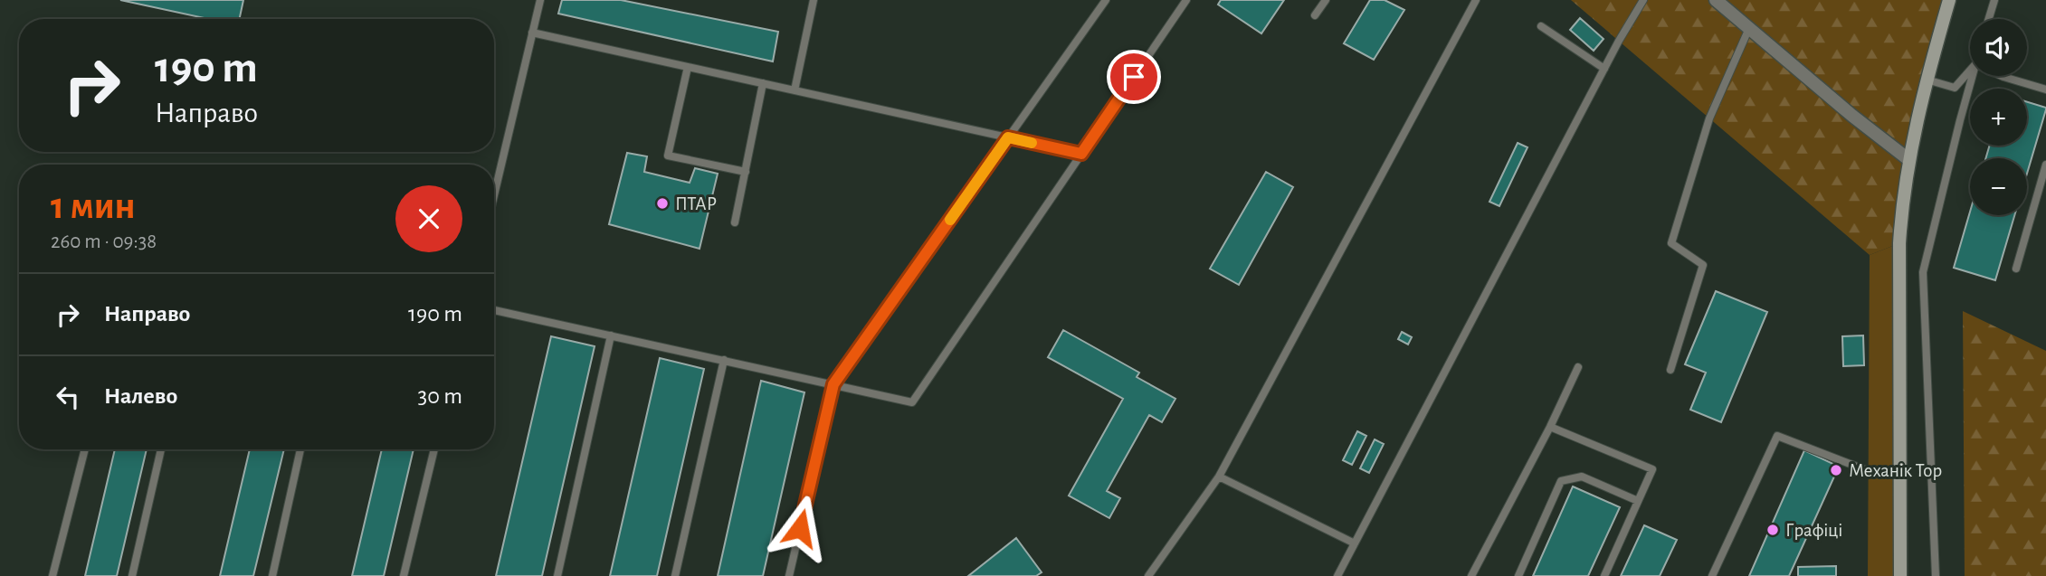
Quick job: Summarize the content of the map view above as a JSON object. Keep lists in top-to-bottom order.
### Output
{
  "places": ["ПТАР", "Механік Тор", "Графіці"],
  "page": {
    "map_buttons": ["+", "−"],
    "turn": ["190 m", "Направо"],
    "heading": ["1 мин", "260 m · 09:38"],
    "list": [
      {
        "name": "Направо",
        "value": "190 m"
      },
      {
        "name": "Налево",
        "value": "30 m"
      }
    ]
  }
}
